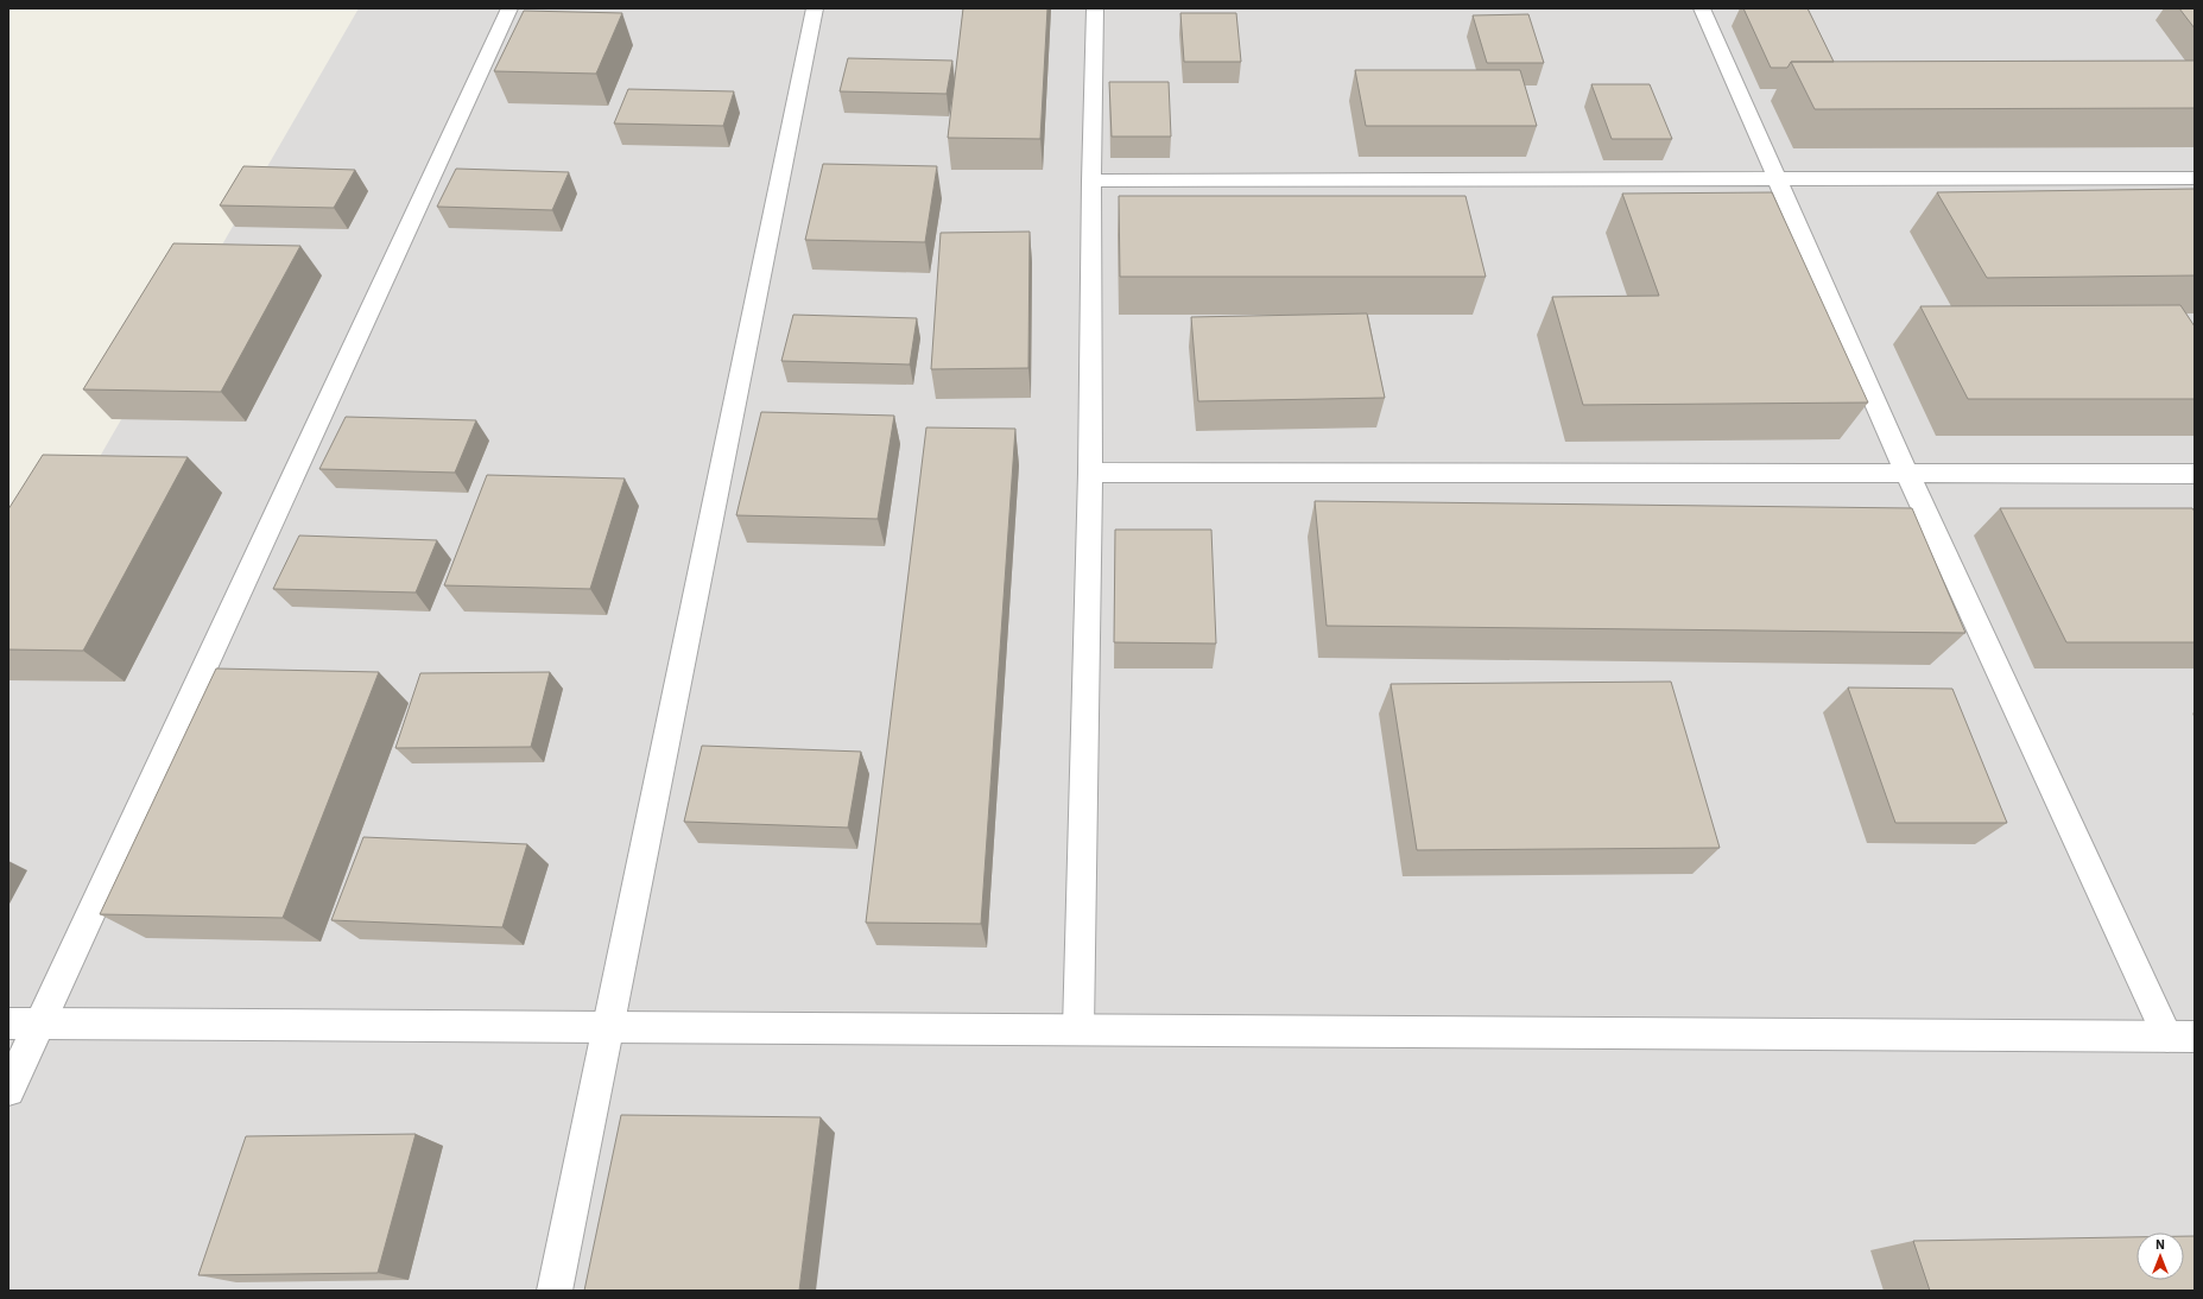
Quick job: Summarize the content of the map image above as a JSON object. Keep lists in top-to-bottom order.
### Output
{
  "north": "top"
}
